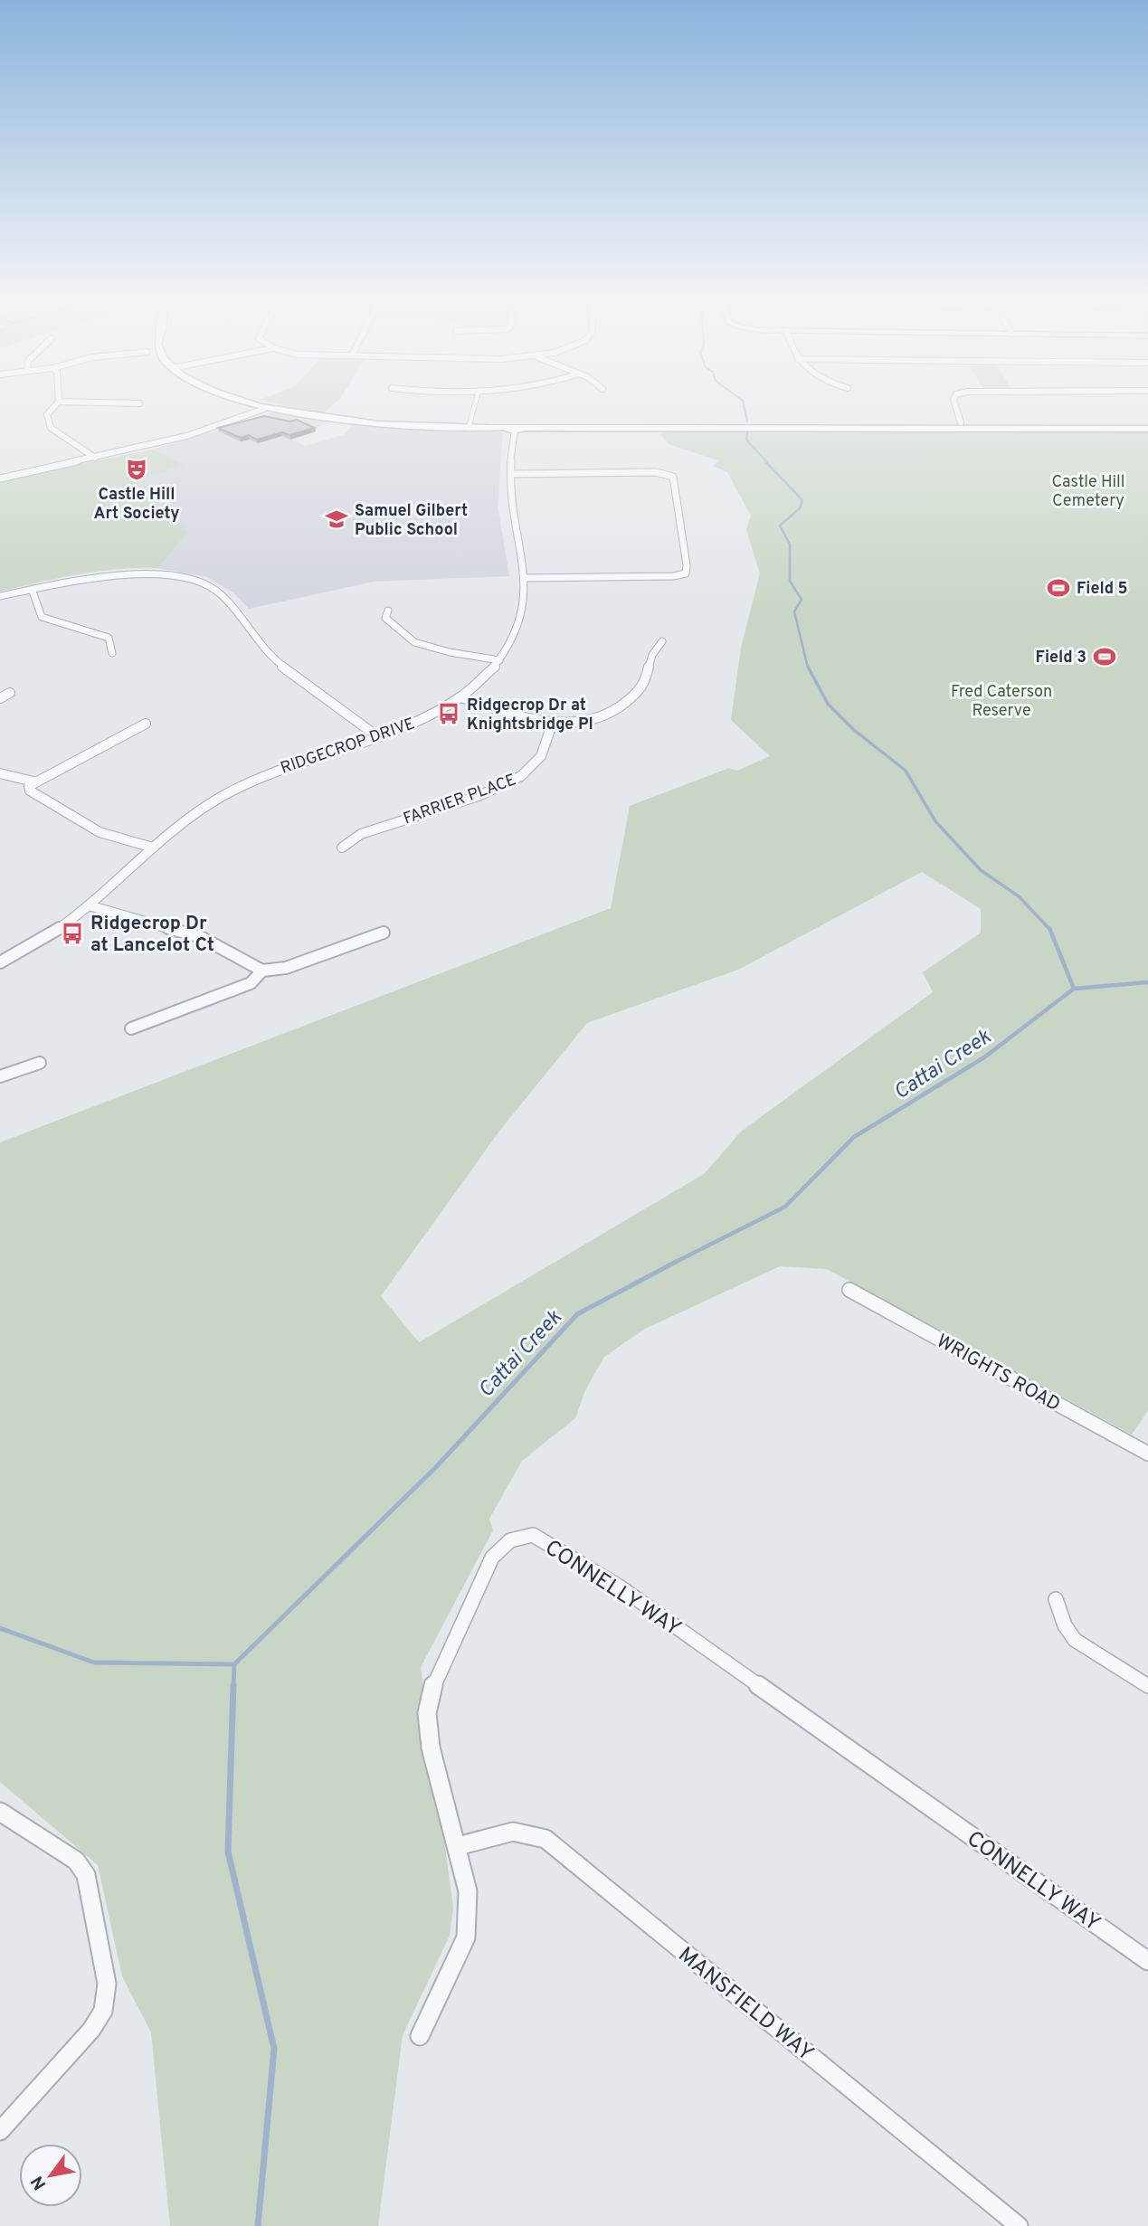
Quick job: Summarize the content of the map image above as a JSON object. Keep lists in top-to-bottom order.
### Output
{
  "streets": {
    "street": [
      "RIDGECROP DRIVE",
      "FARRIER PLACE",
      "WRIGHTS ROAD",
      "CONNELLY WAY",
      "MANSFIELD WAY"
    ]
  },
  "crossings": [
    ["CONNELLY WAY", "MANSFIELD WAY"]
  ],
  "water": ["Cattai Creek"],
  "parks": ["Castle Hill Cemetery", "Fred Caterson Reserve"],
  "places": {
    "theatre": ["Castle Hill Art Society"],
    "school or university": ["Samuel Gilbert Public School"],
    "sports": ["Field 5", "Field 3"],
    "bus stop": ["Ridgecrop Dr at Knightsbridge Pl", "Ridgecrop Dr at Lancelot Ct"]
  },
  "north": "bottom left"
}
